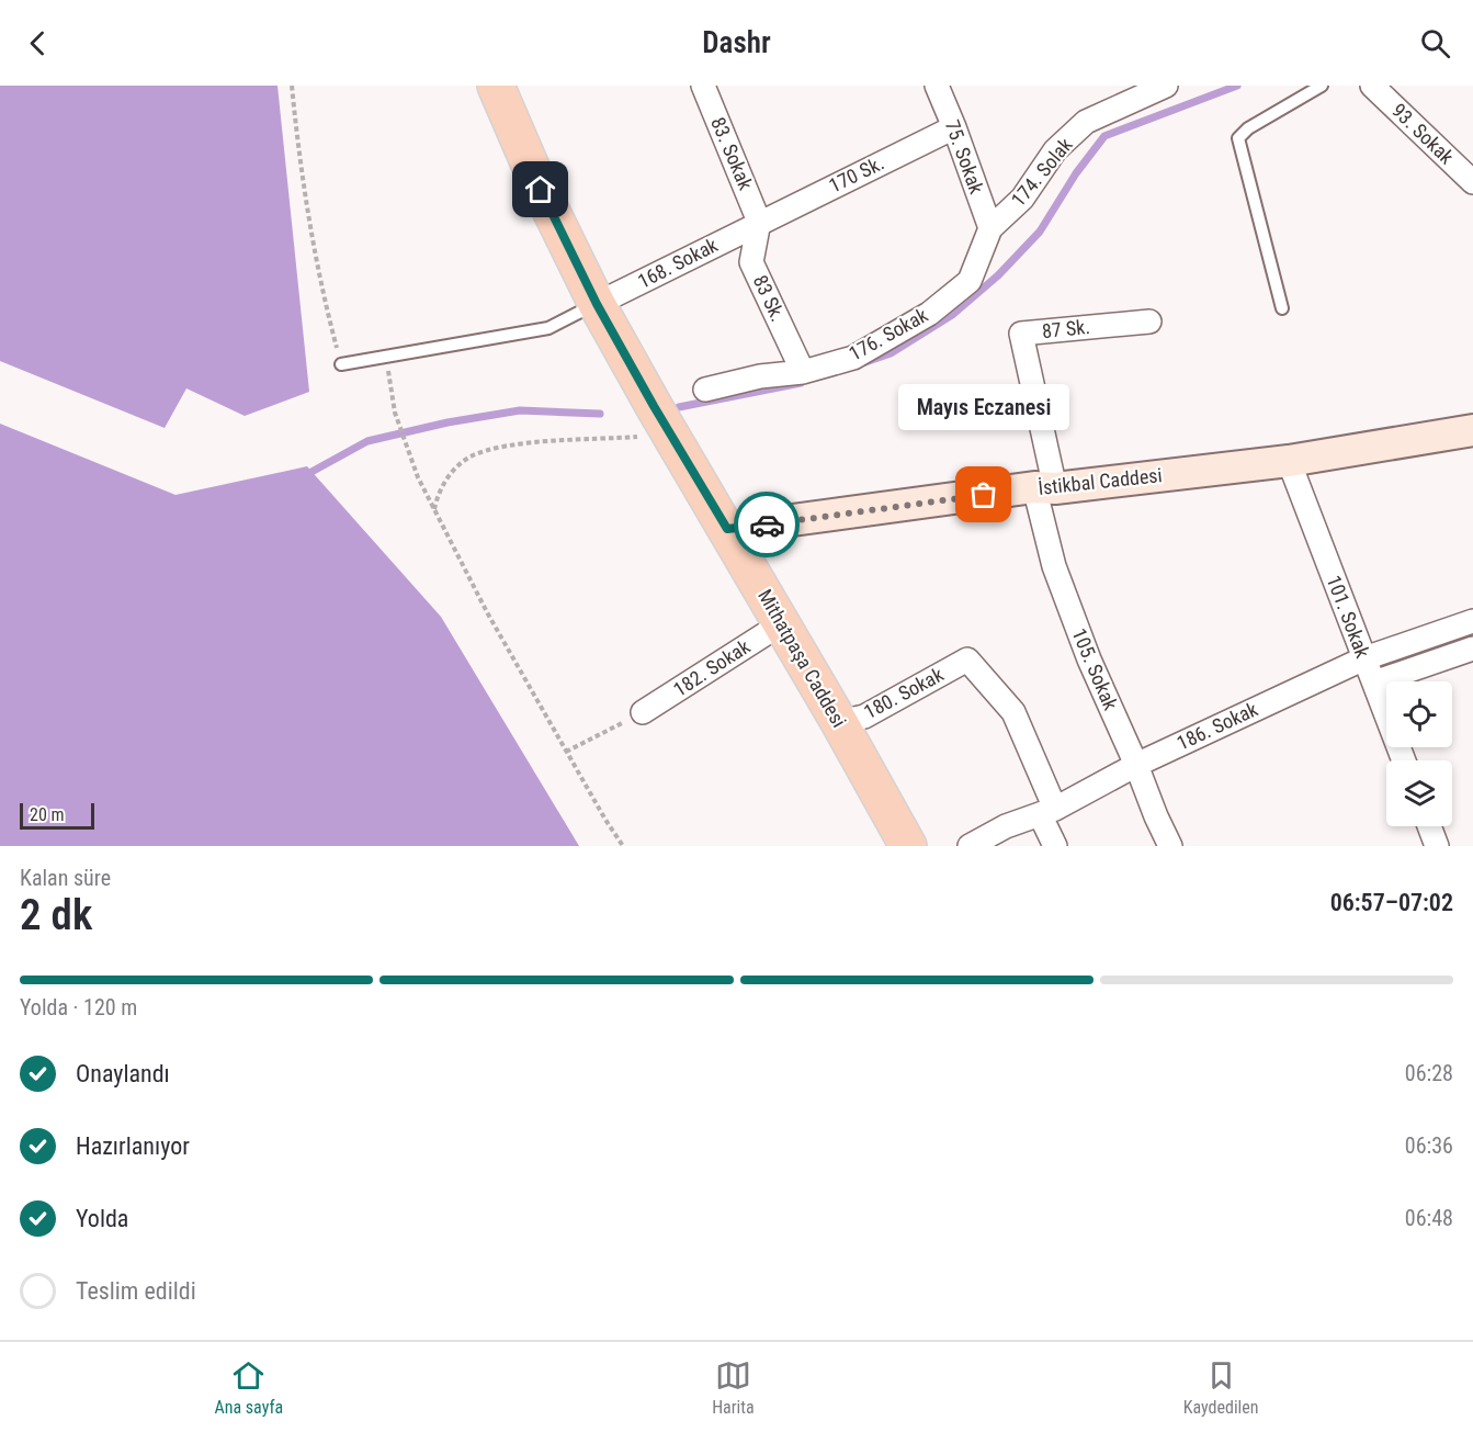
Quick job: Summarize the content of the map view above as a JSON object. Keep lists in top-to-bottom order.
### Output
{
  "streets": {
    "main road": ["İstikbal Caddesi", "Mithatpaşa Caddesi"],
    "street": [
      "93. Sokak",
      "83. Sokak",
      "75. Sokak",
      "174. Solak",
      "170 Sk.",
      "168. Sokak",
      "83 Sk.",
      "87 Sk.",
      "176. Sokak",
      "101. Sokak",
      "182. Sokak",
      "105. Sokak",
      "180. Sokak",
      "186. Sokak"
    ]
  },
  "crossings": [
    ["83. Sokak", "170 Sk."],
    ["83. Sokak", "168. Sokak"],
    ["83. Sokak", "83 Sk."],
    ["75. Sokak", "174. Solak"],
    ["75. Sokak", "170 Sk."],
    ["75. Sokak", "176. Sokak"],
    ["174. Solak", "176. Sokak"],
    ["170 Sk.", "168. Sokak"],
    ["170 Sk.", "83 Sk."],
    ["168. Sokak", "83 Sk."],
    ["168. Sokak", "Mithatpaşa Caddesi"],
    ["83 Sk.", "176. Sokak"],
    ["87 Sk.", "İstikbal Caddesi"],
    ["87 Sk.", "105. Sokak"],
    ["İstikbal Caddesi", "101. Sokak"],
    ["İstikbal Caddesi", "Mithatpaşa Caddesi"],
    ["İstikbal Caddesi", "105. Sokak"],
    ["101. Sokak", "186. Sokak"],
    ["Mithatpaşa Caddesi", "182. Sokak"],
    ["Mithatpaşa Caddesi", "180. Sokak"],
    ["105. Sokak", "186. Sokak"],
    ["180. Sokak", "186. Sokak"]
  ],
  "places": ["Mayıs Eczanesi"],
  "scale_bar": "20 m",
  "page": {
    "header": "Dashr",
    "bubble": "Mayıs Eczanesi",
    "scale": "20 m",
    "heading": ["2 dk", "Kalan süre", "06:57–07:02"],
    "bar": "Yolda · 120 m",
    "list": [
      ["Onaylandı", "06:28"],
      ["Hazırlanıyor", "06:36"],
      ["Yolda", "06:48"],
      "Teslim edildi"
    ],
    "tabs": ["Ana sayfa", "Harita", "Kaydedilen"]
  }
}
